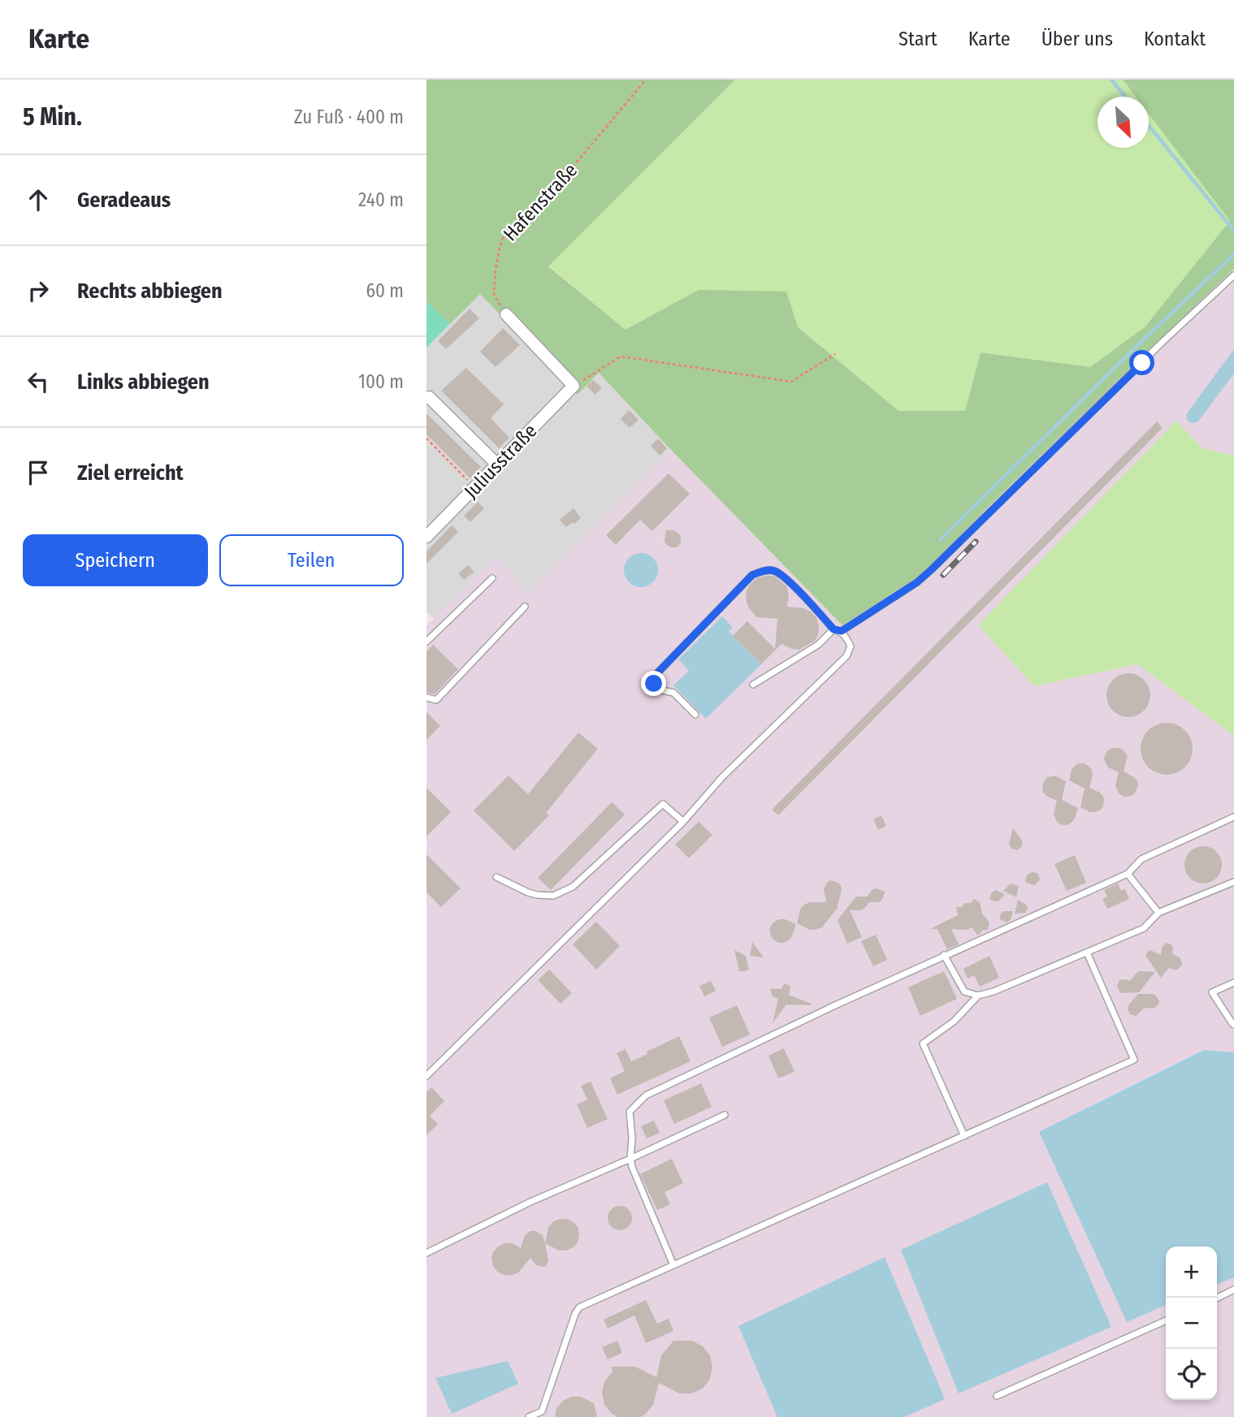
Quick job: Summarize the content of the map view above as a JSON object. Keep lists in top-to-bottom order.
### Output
{
  "streets": {
    "street": ["Juliusstraße"],
    "path": ["Hafenstraße"]
  },
  "north": "bottom right",
  "page": {
    "header": "Karte",
    "nav": [
      "Start",
      "Karte",
      "Über uns",
      "Kontakt"
    ],
    "heading": ["5 Min.", "Zu Fuß · 400 m"],
    "list": [
      ["Geradeaus", "240 m"],
      ["Rechts abbiegen", "60 m"],
      ["Links abbiegen", "100 m"],
      "Ziel erreicht"
    ],
    "buttons": ["Speichern", "Teilen"],
    "map_buttons": ["+", "−"]
  }
}
